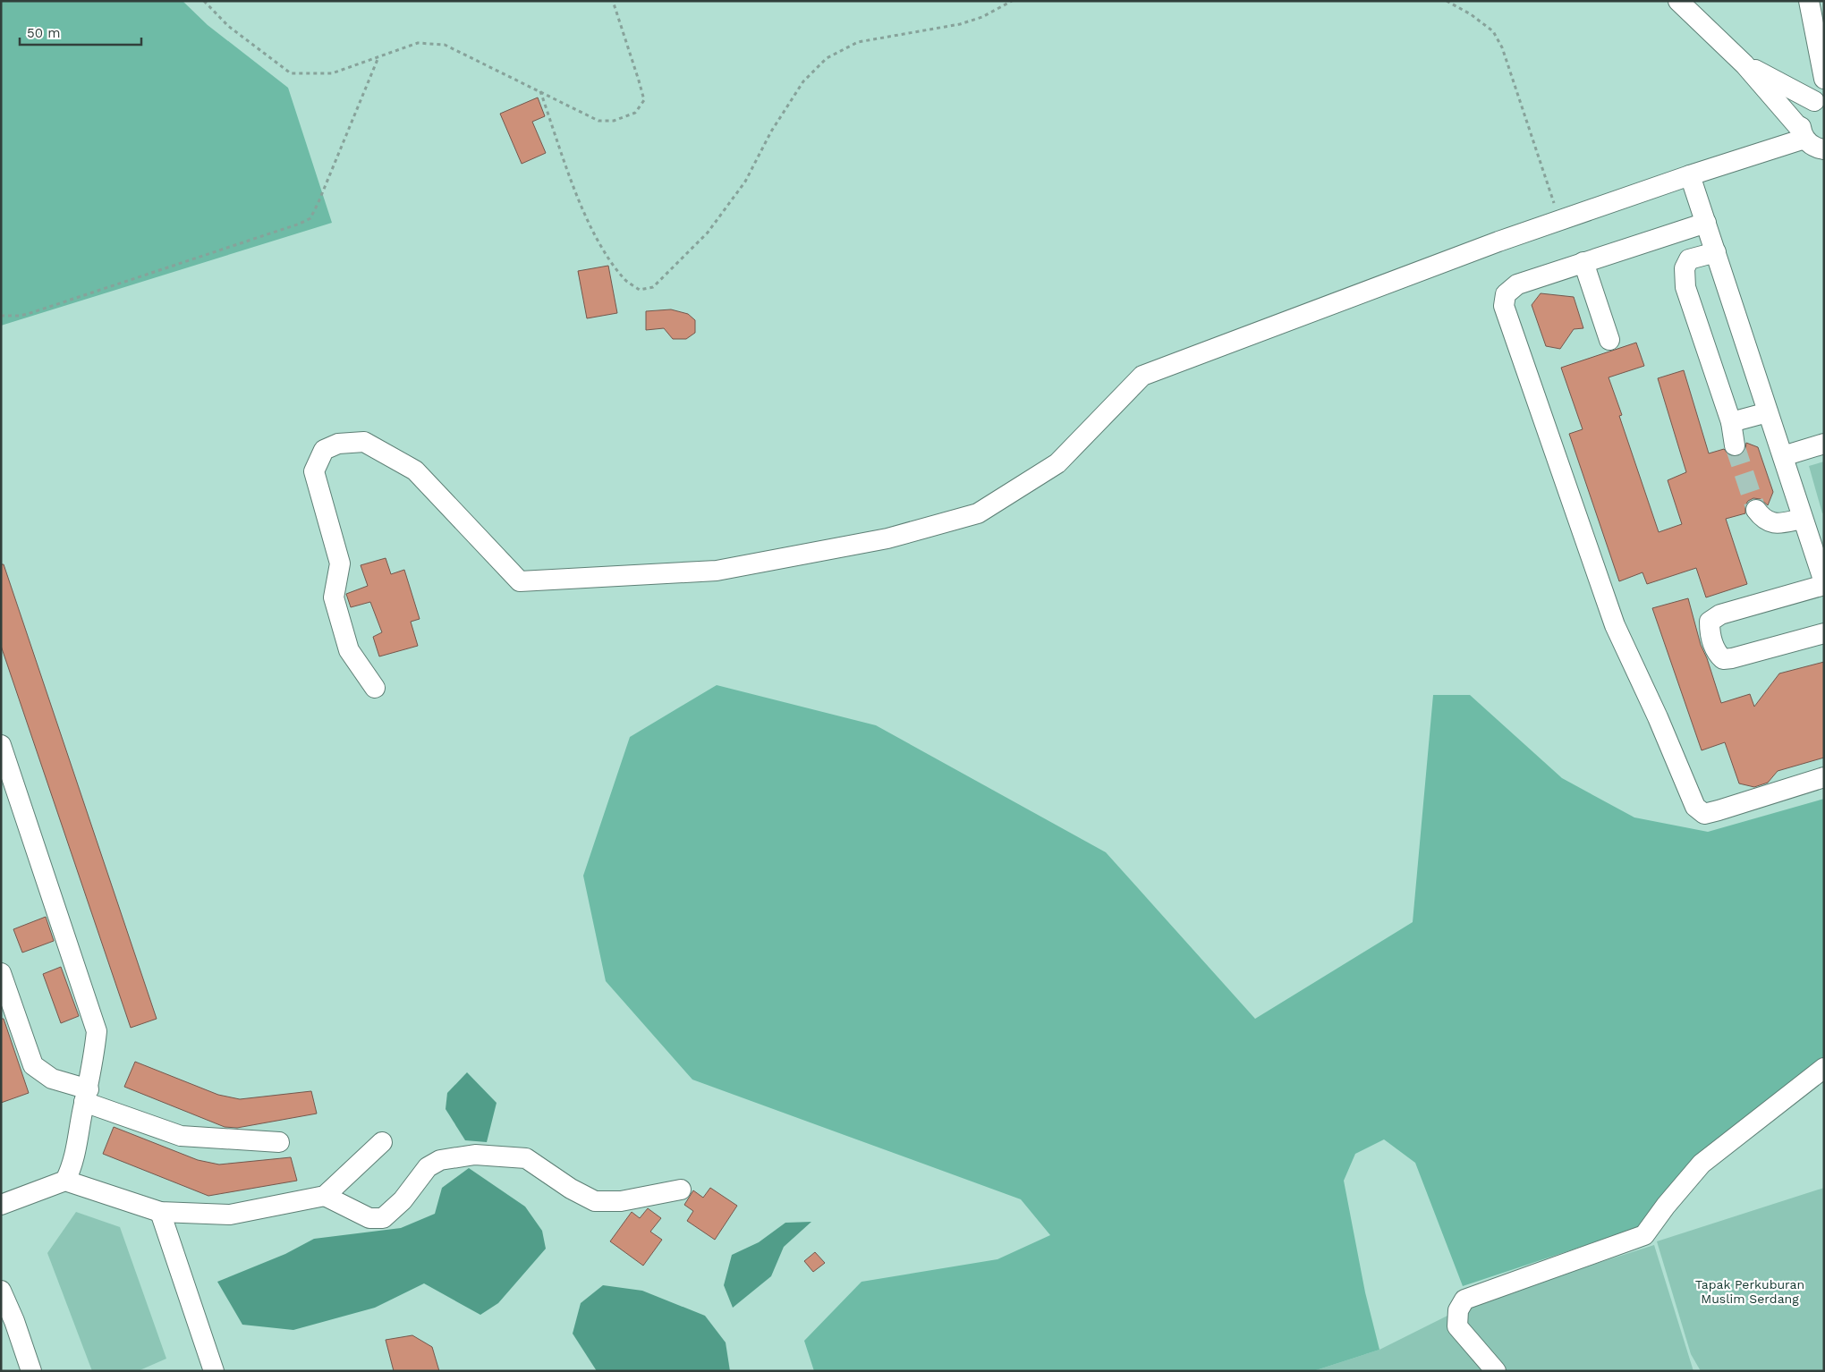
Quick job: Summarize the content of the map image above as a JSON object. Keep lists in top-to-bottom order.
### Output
{
  "parks": ["Tapak Perkuburan Muslim Serdang"],
  "scale_bar": "50 m"
}
